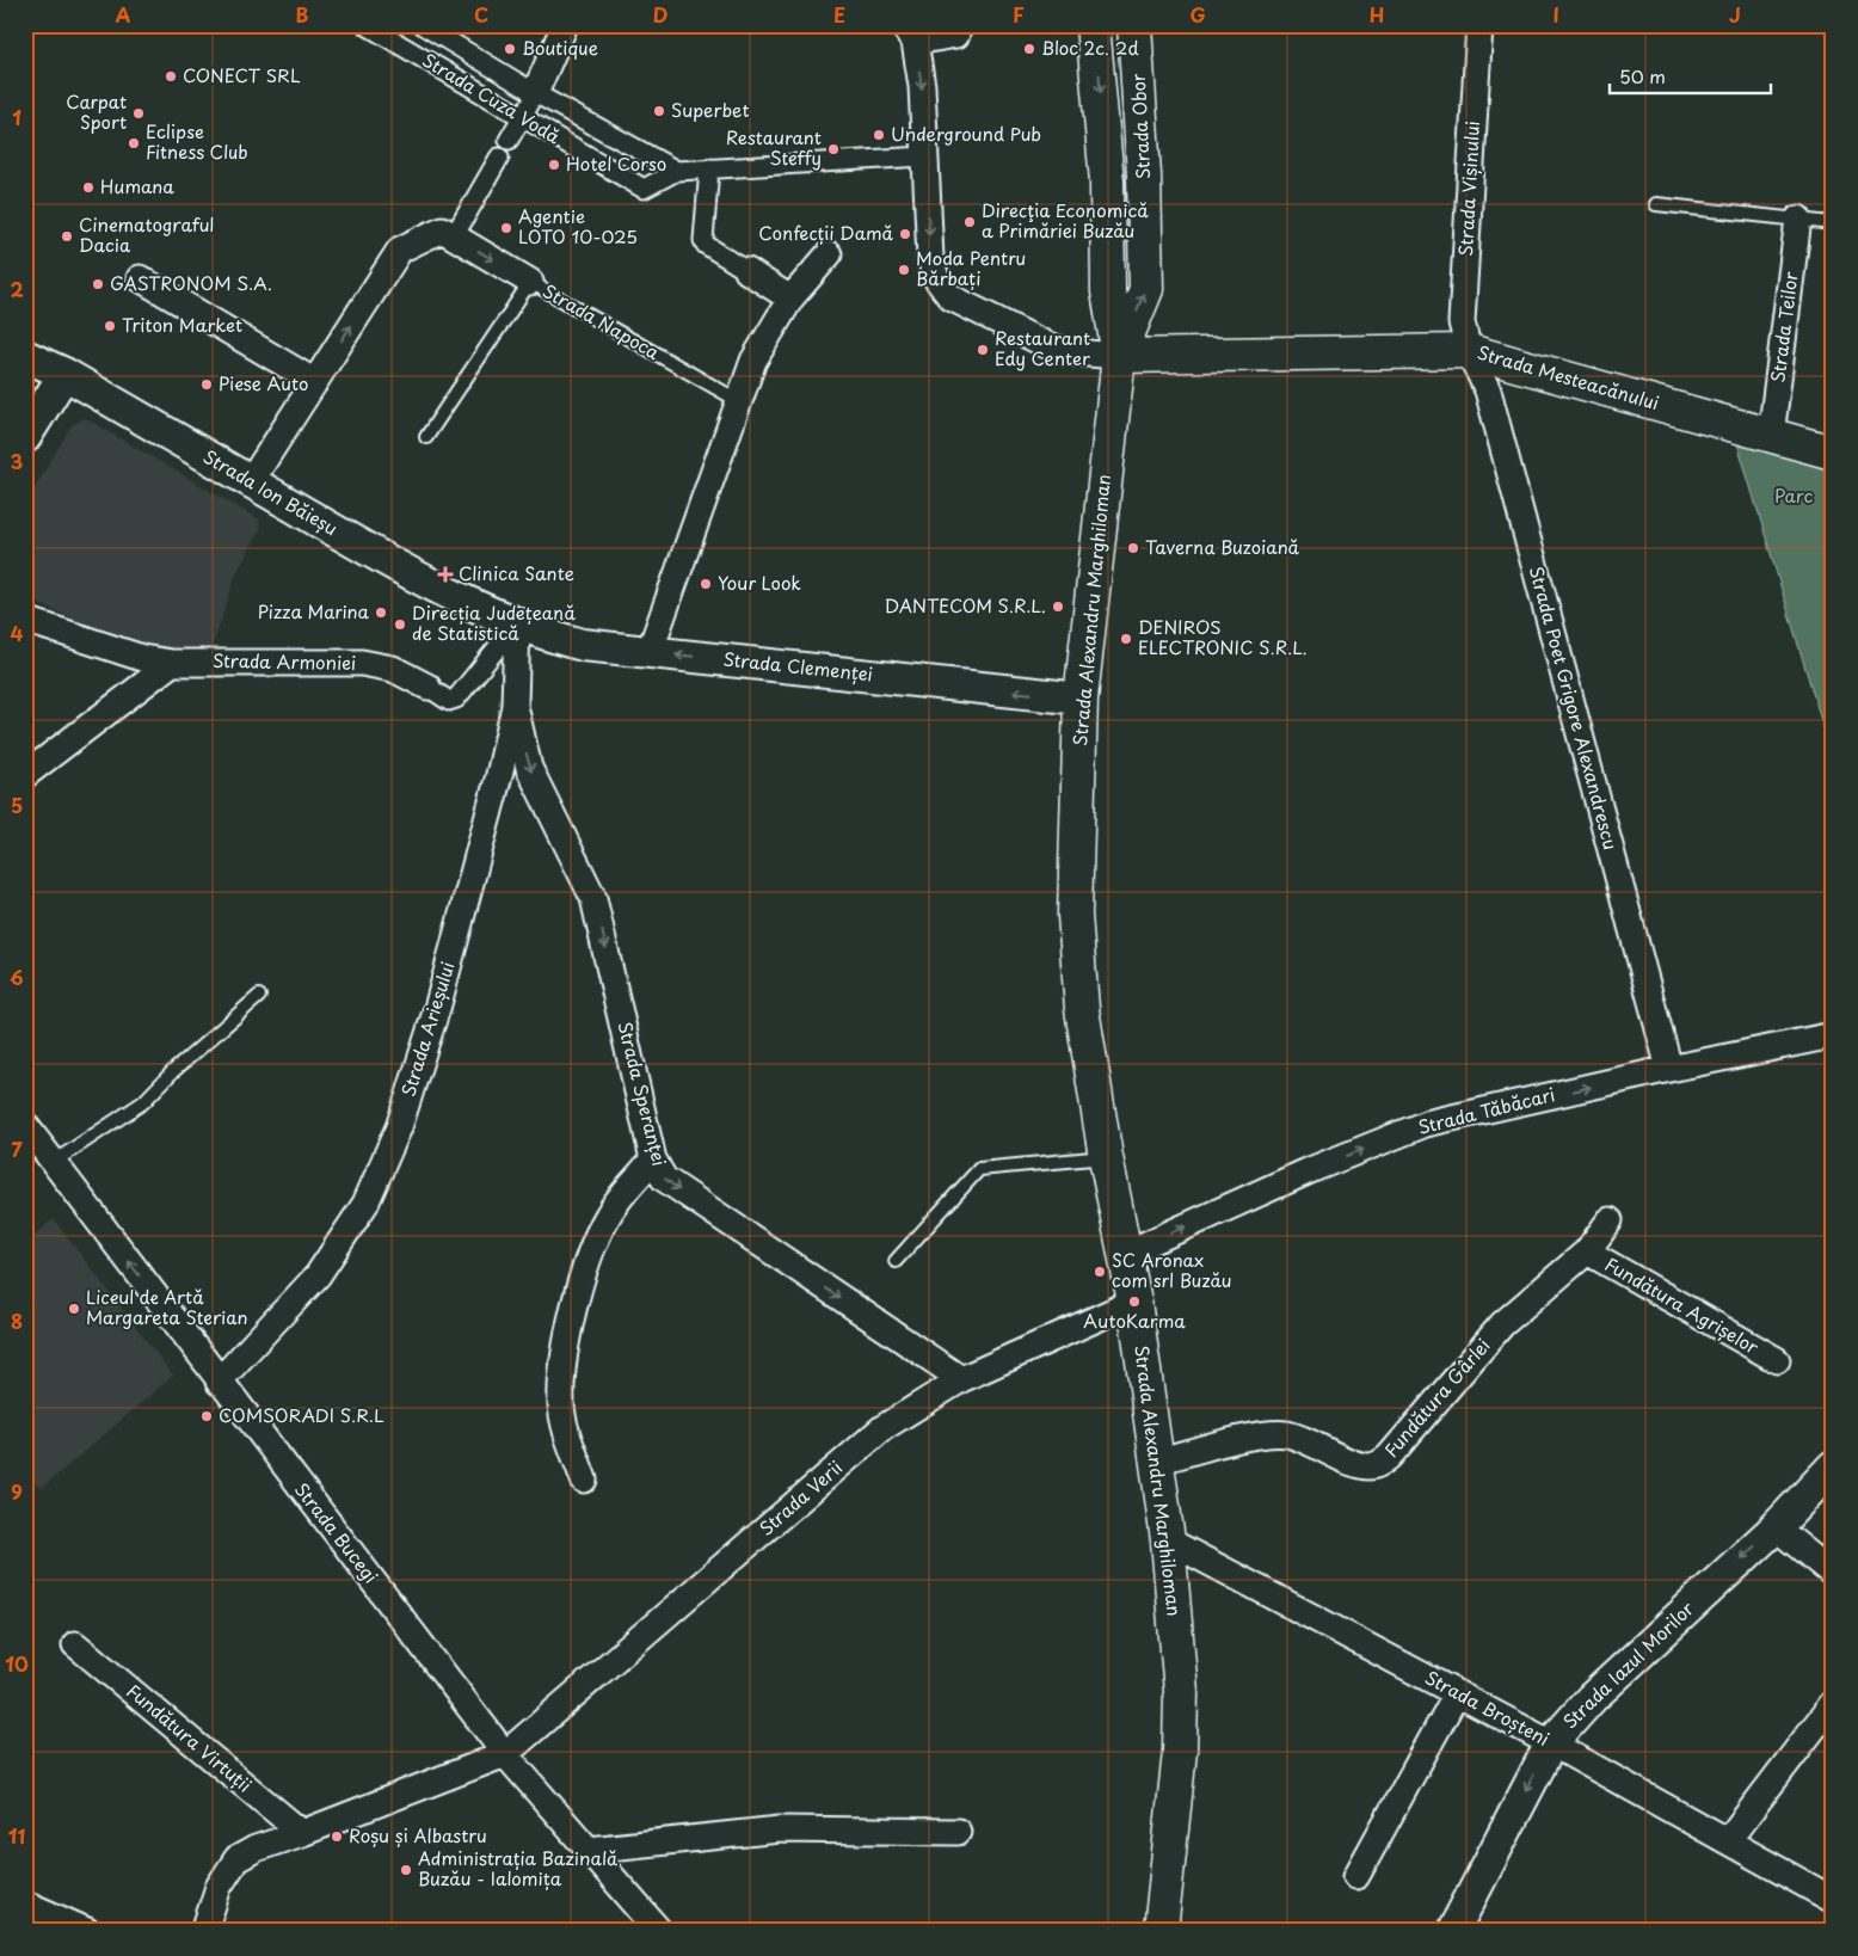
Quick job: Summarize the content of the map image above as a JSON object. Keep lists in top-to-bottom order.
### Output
{
  "streets": {
    "main road": ["Strada Obor", "Strada Mesteacănului", "Strada Alexandru Marghiloman"],
    "street": [
      "Strada Cuza Vodă",
      "Strada Vișinului",
      "Strada Teilor",
      "Strada Ion Băieșu",
      "Strada Armoniei",
      "Strada Clemenței",
      "Strada Poet Grigore Alexandrescu",
      "Strada Arieșului",
      "Strada Speranței",
      "Strada Tăbăcari",
      "Fundătura Agrișelor",
      "Fundătura Gârlei",
      "Strada Verii",
      "Strada Bucegi",
      "Strada Iazul Morilor",
      "Strada Broșteni",
      "Fundătura Virtuții"
    ],
    "lane": ["Strada Napoca"]
  },
  "crossings": [
    ["Strada Obor", "Strada Mesteacănului"],
    ["Strada Obor", "Strada Alexandru Marghiloman"],
    ["Strada Vișinului", "Strada Mesteacănului"],
    ["Strada Vișinului", "Strada Poet Grigore Alexandrescu"],
    ["Strada Teilor", "Strada Mesteacănului"],
    ["Strada Mesteacănului", "Strada Alexandru Marghiloman"],
    ["Strada Mesteacănului", "Strada Poet Grigore Alexandrescu"],
    ["Strada Ion Băieșu", "Strada Clemenței"],
    ["Strada Ion Băieșu", "Strada Arieșului"],
    ["Strada Alexandru Marghiloman", "Strada Clemenței"],
    ["Strada Alexandru Marghiloman", "Strada Tăbăcari"],
    ["Strada Alexandru Marghiloman", "Fundătura Gârlei"],
    ["Strada Alexandru Marghiloman", "Strada Verii"],
    ["Strada Alexandru Marghiloman", "Strada Broșteni"],
    ["Strada Clemenței", "Strada Arieșului"],
    ["Strada Poet Grigore Alexandrescu", "Strada Tăbăcari"],
    ["Strada Arieșului", "Strada Speranței"],
    ["Strada Arieșului", "Strada Bucegi"],
    ["Strada Speranței", "Strada Verii"],
    ["Fundătura Agrișelor", "Fundătura Gârlei"],
    ["Strada Verii", "Strada Bucegi"],
    ["Strada Verii", "Fundătura Virtuții"],
    ["Strada Iazul Morilor", "Strada Broșteni"]
  ],
  "one_way": ["Strada Clemenței", "Strada Speranței", "Strada Tăbăcari"],
  "parks": ["Parc"],
  "places": {
    "other": [
      "Boutique",
      "Bloc 2c. 2d",
      "CONECT SRL",
      "Superbet",
      "Carpat Sport",
      "Underground Pub",
      "Eclipse Fitness Club",
      "Restaurant Steffy",
      "Hotel Corso",
      "Humana",
      "Direcţia Economică a Primăriei Buzău",
      "Agentie LOTO 10-025",
      "Confecții Damă",
      "Cinematograful Dacia",
      "Moda Pentru Bărbați",
      "GASTRONOM S.A.",
      "Triton Market",
      "Restaurant Edy Center",
      "Piese Auto",
      "Taverna Buzoiană",
      "Your Look",
      "DANTECOM S.R.L.",
      "Pizza Marina",
      "Direcția Județeană de Statistică",
      "DENIROS ELECTRONIC S.R.L.",
      "SC Aronax com srl Buzău",
      "AutoKarma",
      "Liceul de Artă Margareta Sterian",
      "COMSORADI S.R.L",
      "Roșu și Albastru",
      "Administrația Bazinală Buzău - Ialomița"
    ],
    "health": ["Clinica Sante"]
  },
  "scale_bar": "50 m",
  "grid": {
    "columns": [
      "A",
      "B",
      "C",
      "D",
      "E",
      "F",
      "G",
      "H",
      "I",
      "J"
    ],
    "rows": [
      "1",
      "2",
      "3",
      "4",
      "5",
      "6",
      "7",
      "8",
      "9",
      "10",
      "11"
    ]
  }
}
